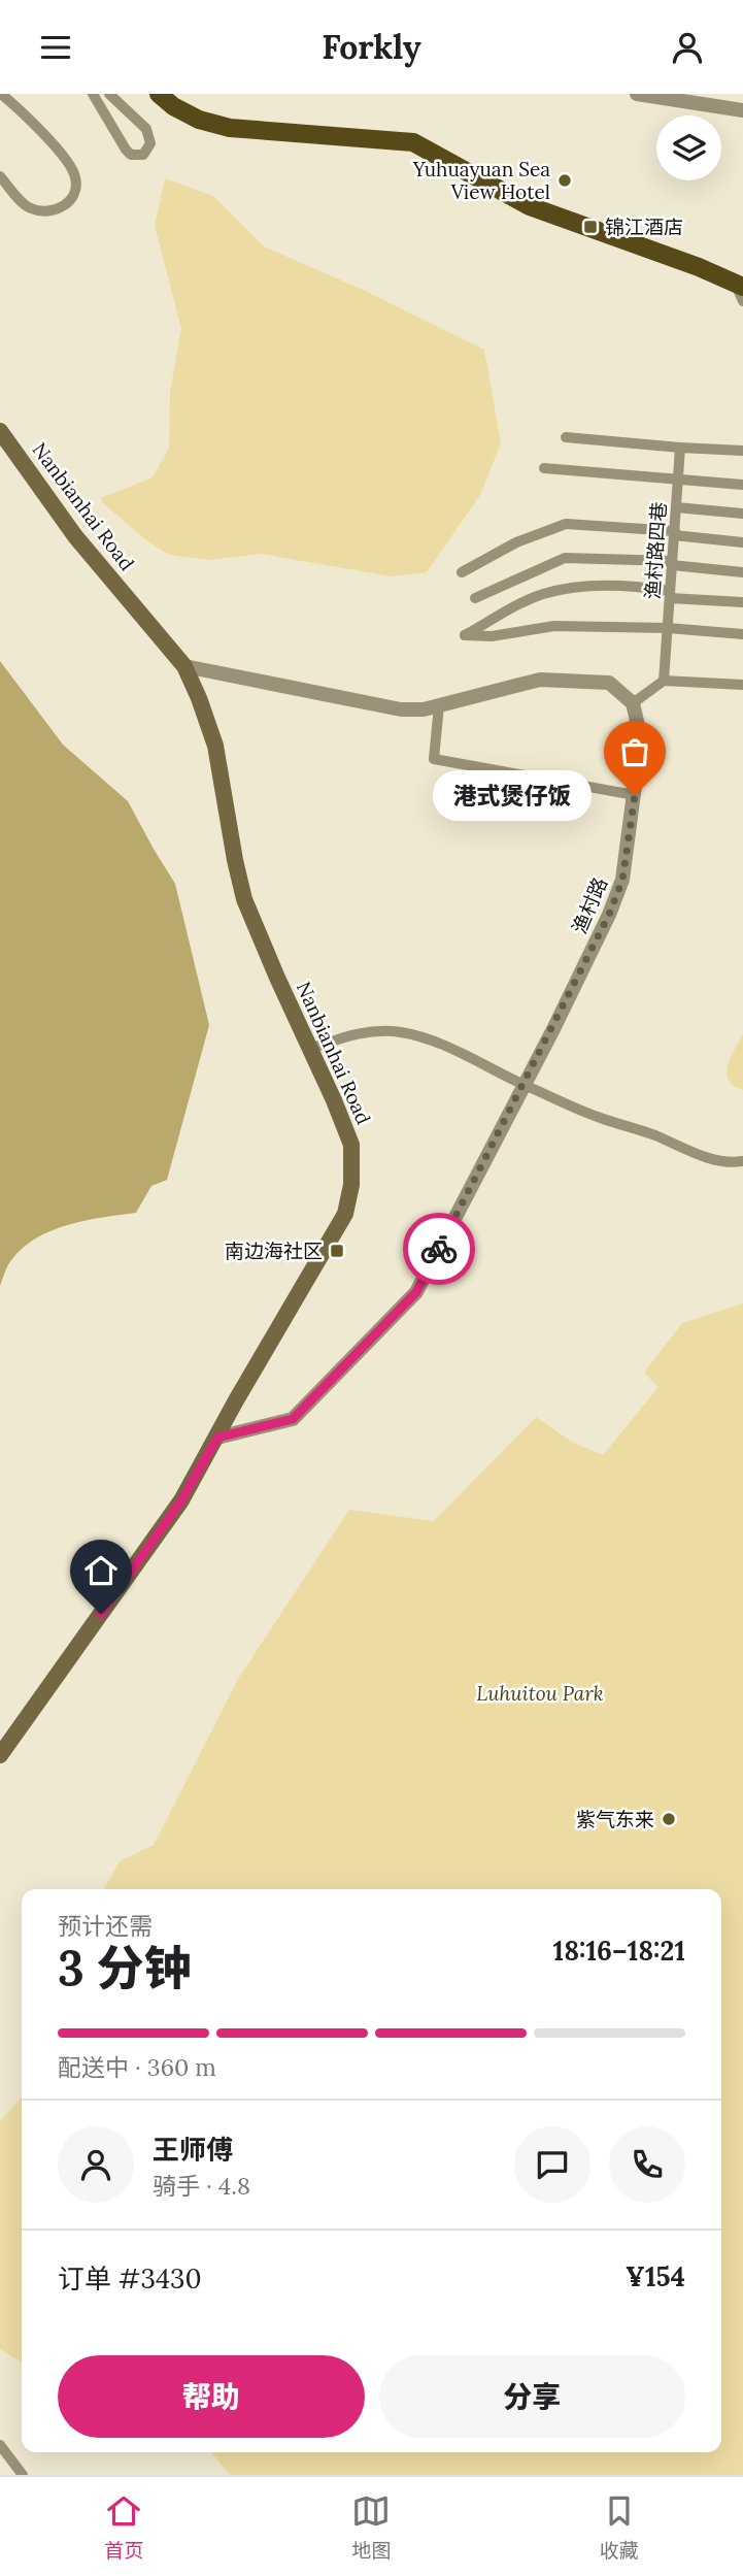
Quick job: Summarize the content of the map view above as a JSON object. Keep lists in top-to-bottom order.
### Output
{
  "streets": {
    "main road": ["Nanbianhai Road"],
    "street": ["渔村路四巷", "渔村路"]
  },
  "crossings": [
    ["Nanbianhai Road", "渔村路"]
  ],
  "parks": ["Luhuitou Park"],
  "places": {
    "other": ["Yuhuayuan Sea View Hotel", "港式煲仔饭", "紫气东来"],
    "transit": ["锦江酒店", "南边海社区"]
  },
  "page": {
    "header": "Forkly",
    "bubble": "港式煲仔饭",
    "heading": ["3 分钟", "预计还需", "18:16–18:21"],
    "panel": [
      "王师傅",
      "骑手 · 4.8",
      "订单 #3430",
      "¥154"
    ],
    "bar": "配送中 · 360 m",
    "buttons": ["帮助", "分享"],
    "tabs": ["首页", "地图", "收藏"]
  }
}
